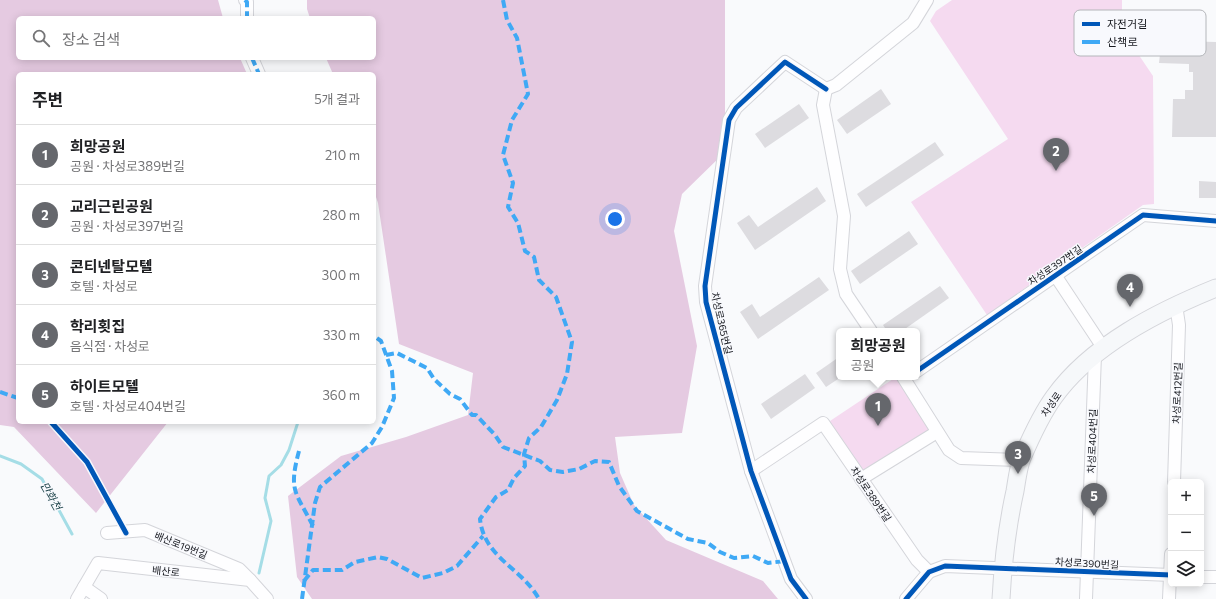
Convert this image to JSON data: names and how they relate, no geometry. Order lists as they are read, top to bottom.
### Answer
{
  "streets": {
    "main road": ["차성로"],
    "street": [
      "차성로397번길",
      "차성로365번길",
      "차성로412번길",
      "차성로404번길",
      "차성로389번길",
      "배산로19번길",
      "차성로390번길",
      "배산로"
    ]
  },
  "crossings": [
    ["차성로365번길", "차성로389번길"],
    ["차성로412번길", "차성로"],
    ["차성로", "차성로404번길"],
    ["차성로", "차성로390번길"],
    ["차성로404번길", "차성로390번길"],
    ["배산로19번길", "배산로"]
  ],
  "water": ["만화천"],
  "legend": ["자전거길", "산책로"],
  "page": {
    "search": "장소 검색",
    "heading": ["주변", "5개 결과"],
    "list": [
      {
        "mark": "1",
        "name": "희망공원",
        "note": "공원 · 차성로389번길",
        "value": "210 m"
      },
      {
        "mark": "2",
        "name": "교리근린공원",
        "note": "공원 · 차성로397번길",
        "value": "280 m"
      },
      {
        "mark": "3",
        "name": "콘티넨탈모텔",
        "note": "호텔 · 차성로",
        "value": "300 m"
      },
      {
        "mark": "4",
        "name": "학리횟집",
        "note": "음식점 · 차성로",
        "value": "330 m"
      },
      {
        "mark": "5",
        "name": "하이트모텔",
        "note": "호텔 · 차성로404번길",
        "value": "360 m"
      }
    ],
    "pins": [
      "2",
      "4",
      "1",
      "3",
      "5"
    ],
    "popup": ["희망공원", "공원"],
    "map_buttons": ["+", "−"]
  }
}
